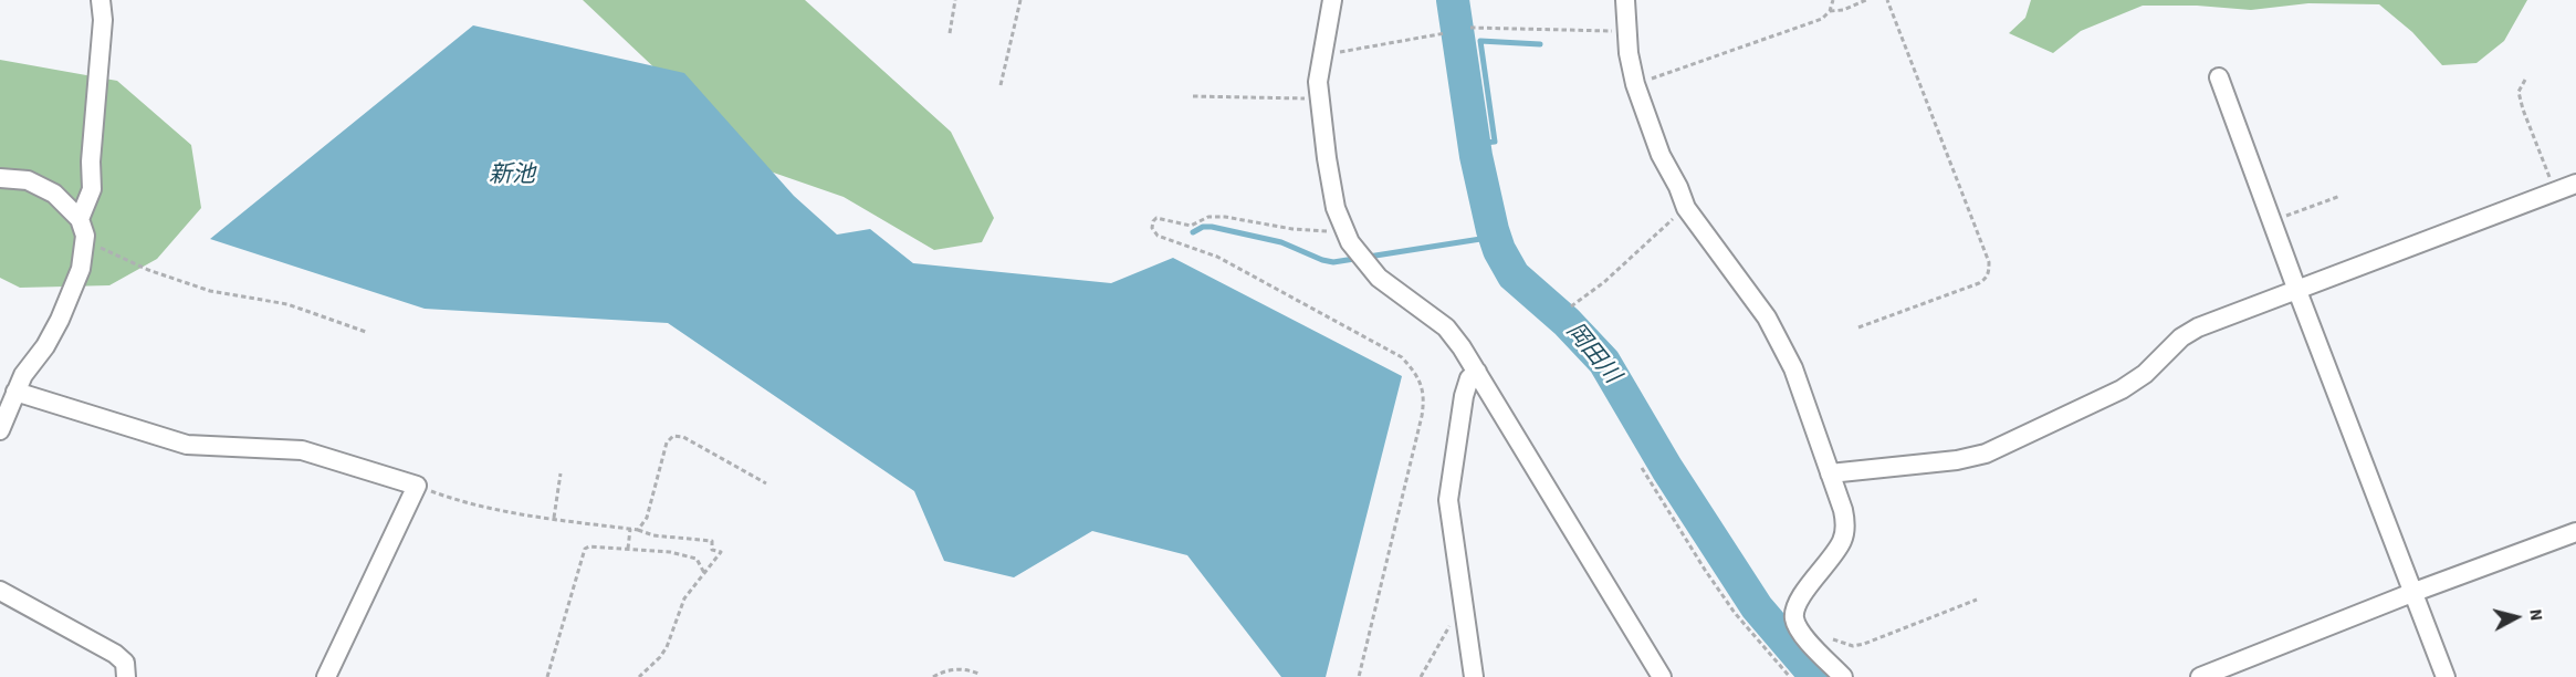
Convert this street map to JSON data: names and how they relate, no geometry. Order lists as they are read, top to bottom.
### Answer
{
  "water": ["新池", "岡田川"],
  "north": "right"
}
